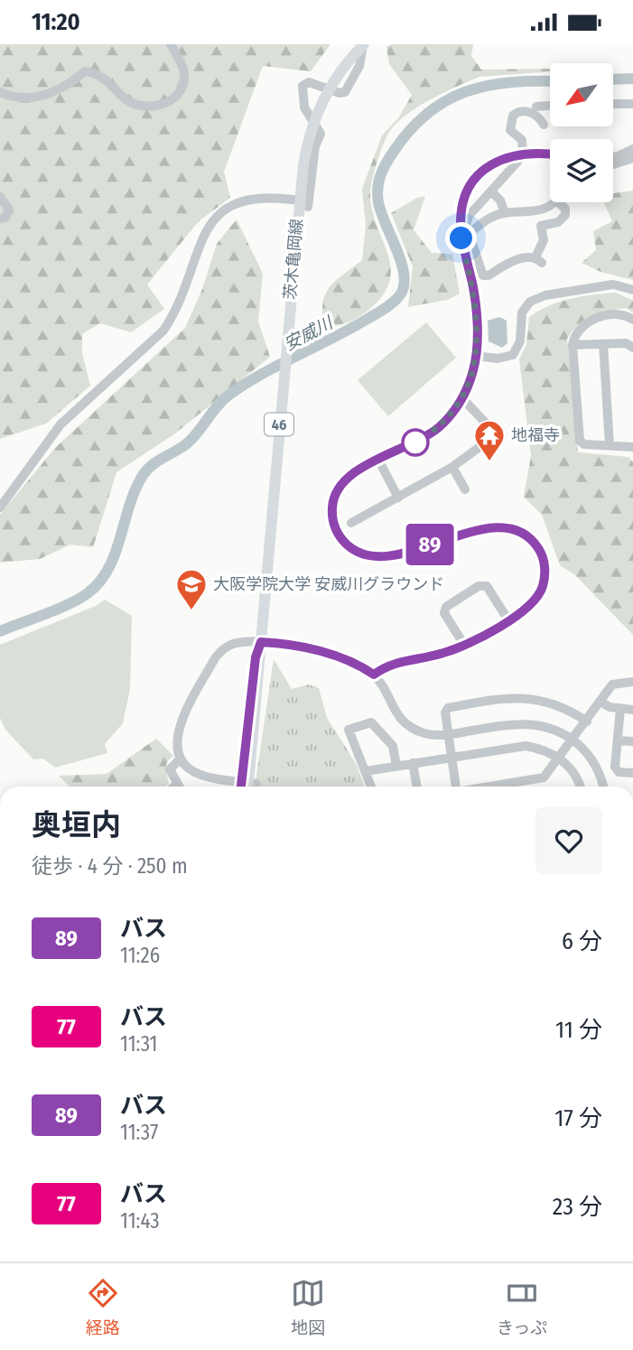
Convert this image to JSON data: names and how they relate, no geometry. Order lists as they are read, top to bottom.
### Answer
{
  "streets": {
    "main road": ["茨木亀岡線", "46"]
  },
  "water": ["安威川"],
  "places": {
    "temple": ["地福寺"],
    "school or university": ["大阪学院大学 安威川グラウンド"]
  },
  "lines": ["bus line 89"],
  "north": "bottom left",
  "page": {
    "status": "11:20",
    "on_map": "89",
    "heading": ["奥垣内", "徒歩 · 4 分 · 250 m"],
    "list": [
      {
        "mark": "89",
        "name": "バス",
        "note": "11:26",
        "value": "6 分"
      },
      {
        "mark": "77",
        "name": "バス",
        "note": "11:31",
        "value": "11 分"
      },
      {
        "mark": "89",
        "name": "バス",
        "note": "11:37",
        "value": "17 分"
      },
      {
        "mark": "77",
        "name": "バス",
        "note": "11:43",
        "value": "23 分"
      }
    ],
    "tabs": ["経路", "地図", "きっぷ"]
  }
}
